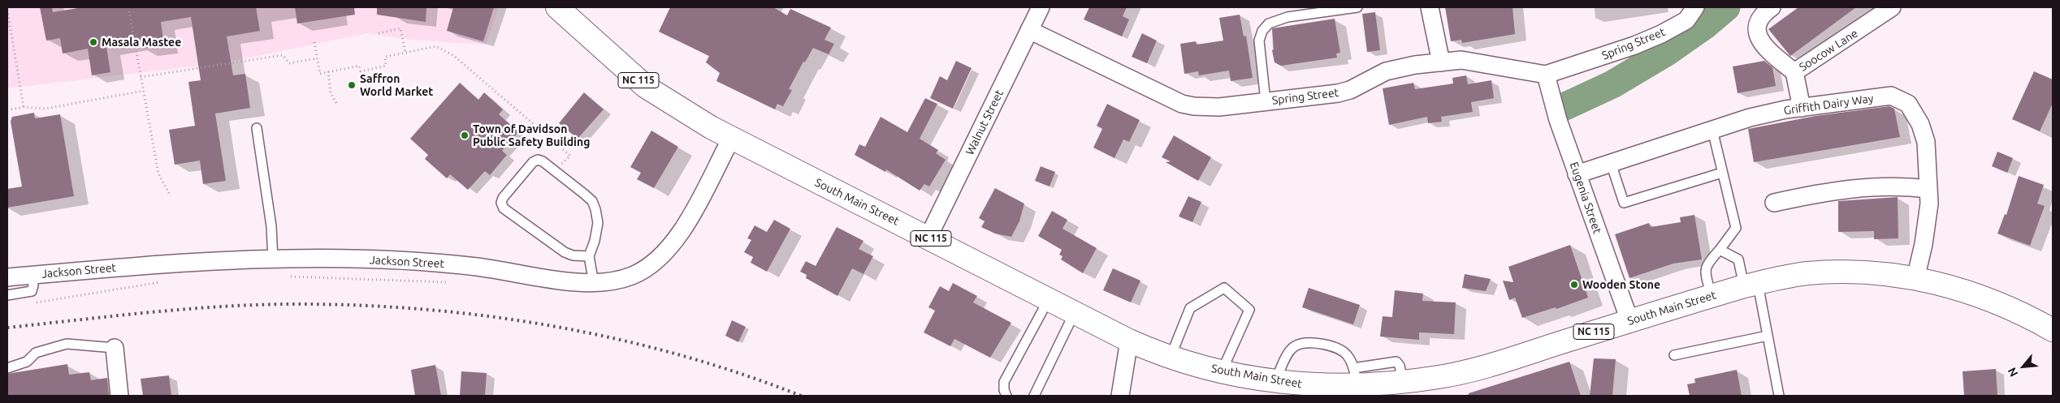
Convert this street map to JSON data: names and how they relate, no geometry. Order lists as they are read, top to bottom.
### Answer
{
  "streets": {
    "main road": ["NC 115", "South Main Street"],
    "street": [
      "Spring Street",
      "Soocow Lane",
      "Griffith Dairy Way",
      "Walnut Street",
      "Eugenia Street",
      "Jackson Street"
    ]
  },
  "crossings": [
    ["Spring Street", "Walnut Street"],
    ["Spring Street", "Eugenia Street"],
    ["Soocow Lane", "Griffith Dairy Way"],
    ["Griffith Dairy Way", "Eugenia Street"],
    ["Griffith Dairy Way", "South Main Street"],
    ["Walnut Street", "South Main Street"],
    ["Eugenia Street", "South Main Street"],
    ["South Main Street", "Jackson Street"]
  ],
  "places": [
    "Masala Mastee",
    "Saffron World Market",
    "Town of Davidson Public Safety Building",
    "Wooden Stone"
  ],
  "north": "bottom left"
}
